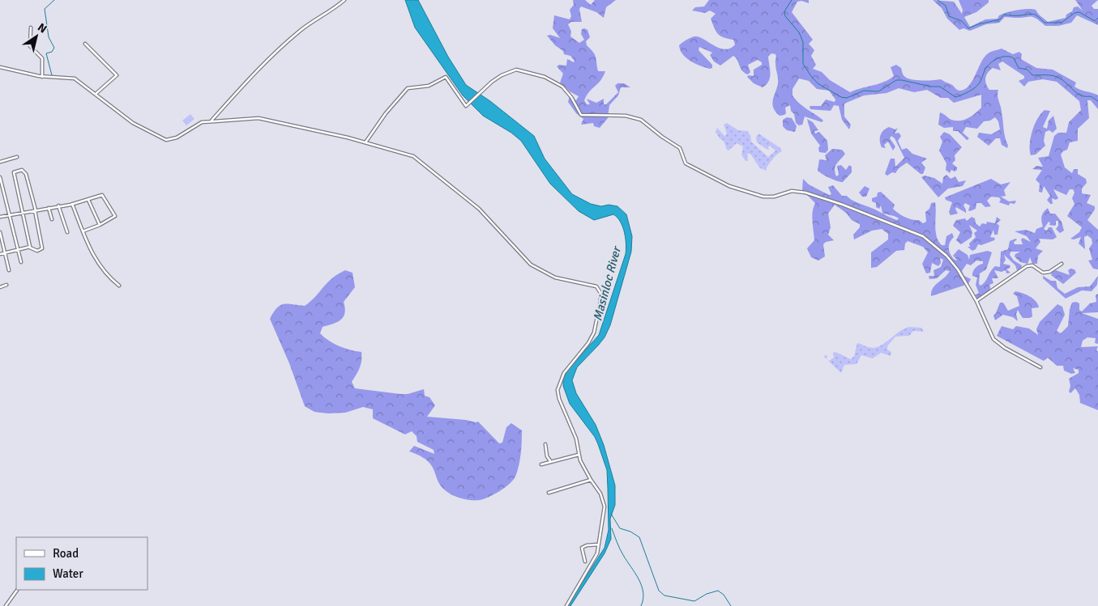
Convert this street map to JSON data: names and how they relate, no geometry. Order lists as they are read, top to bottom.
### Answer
{
  "water": ["Masinloc River"],
  "legend": ["Road", "Water"],
  "north": "top right"
}
